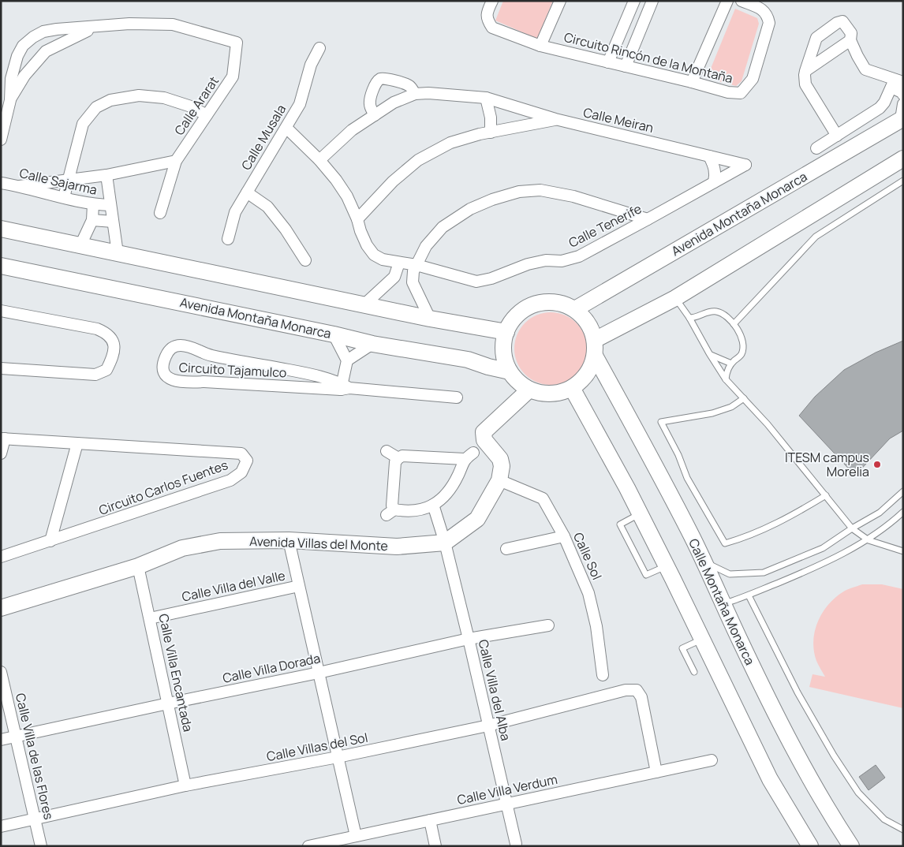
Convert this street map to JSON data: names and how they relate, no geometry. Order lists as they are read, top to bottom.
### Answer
{
  "streets": {
    "main road": ["Avenida Montaña Monarca", "Avenida Villas del Monte", "Calle Montaña Monarca"],
    "street": [
      "Circuito Rincón de la Montaña",
      "Calle Ararat",
      "Calle Meiran",
      "Calle Musala",
      "Calle Sajarma",
      "Calle Tenerife",
      "Circuito Tajamulco",
      "Circuito Carlos Fuentes",
      "Calle Sol",
      "Calle Villa del Valle",
      "Calle Villa Dorada",
      "Calle Villa Encantada",
      "Calle Villa del Alba",
      "Calle Villas del Sol",
      "Calle Villa de las Flores",
      "Calle Villa Verdum"
    ]
  },
  "crossings": [
    ["Calle Meiran", "Calle Tenerife"],
    ["Calle Musala", "Calle Tenerife"],
    ["Avenida Montaña Monarca", "Calle Montaña Monarca"],
    ["Avenida Villas del Monte", "Calle Villa Encantada"],
    ["Avenida Villas del Monte", "Calle Villa del Alba"],
    ["Calle Villa del Valle", "Calle Villa Encantada"],
    ["Calle Villa Dorada", "Calle Villa Encantada"],
    ["Calle Villa Dorada", "Calle Villa del Alba"],
    ["Calle Villa Dorada", "Calle Villa de las Flores"],
    ["Calle Villa Encantada", "Calle Villas del Sol"],
    ["Calle Villa del Alba", "Calle Villas del Sol"],
    ["Calle Villa del Alba", "Calle Villa Verdum"],
    ["Calle Villas del Sol", "Calle Villa de las Flores"],
    ["Calle Villas del Sol", "Calle Villa Verdum"]
  ],
  "places": ["ITESM campus Morelia"]
}
